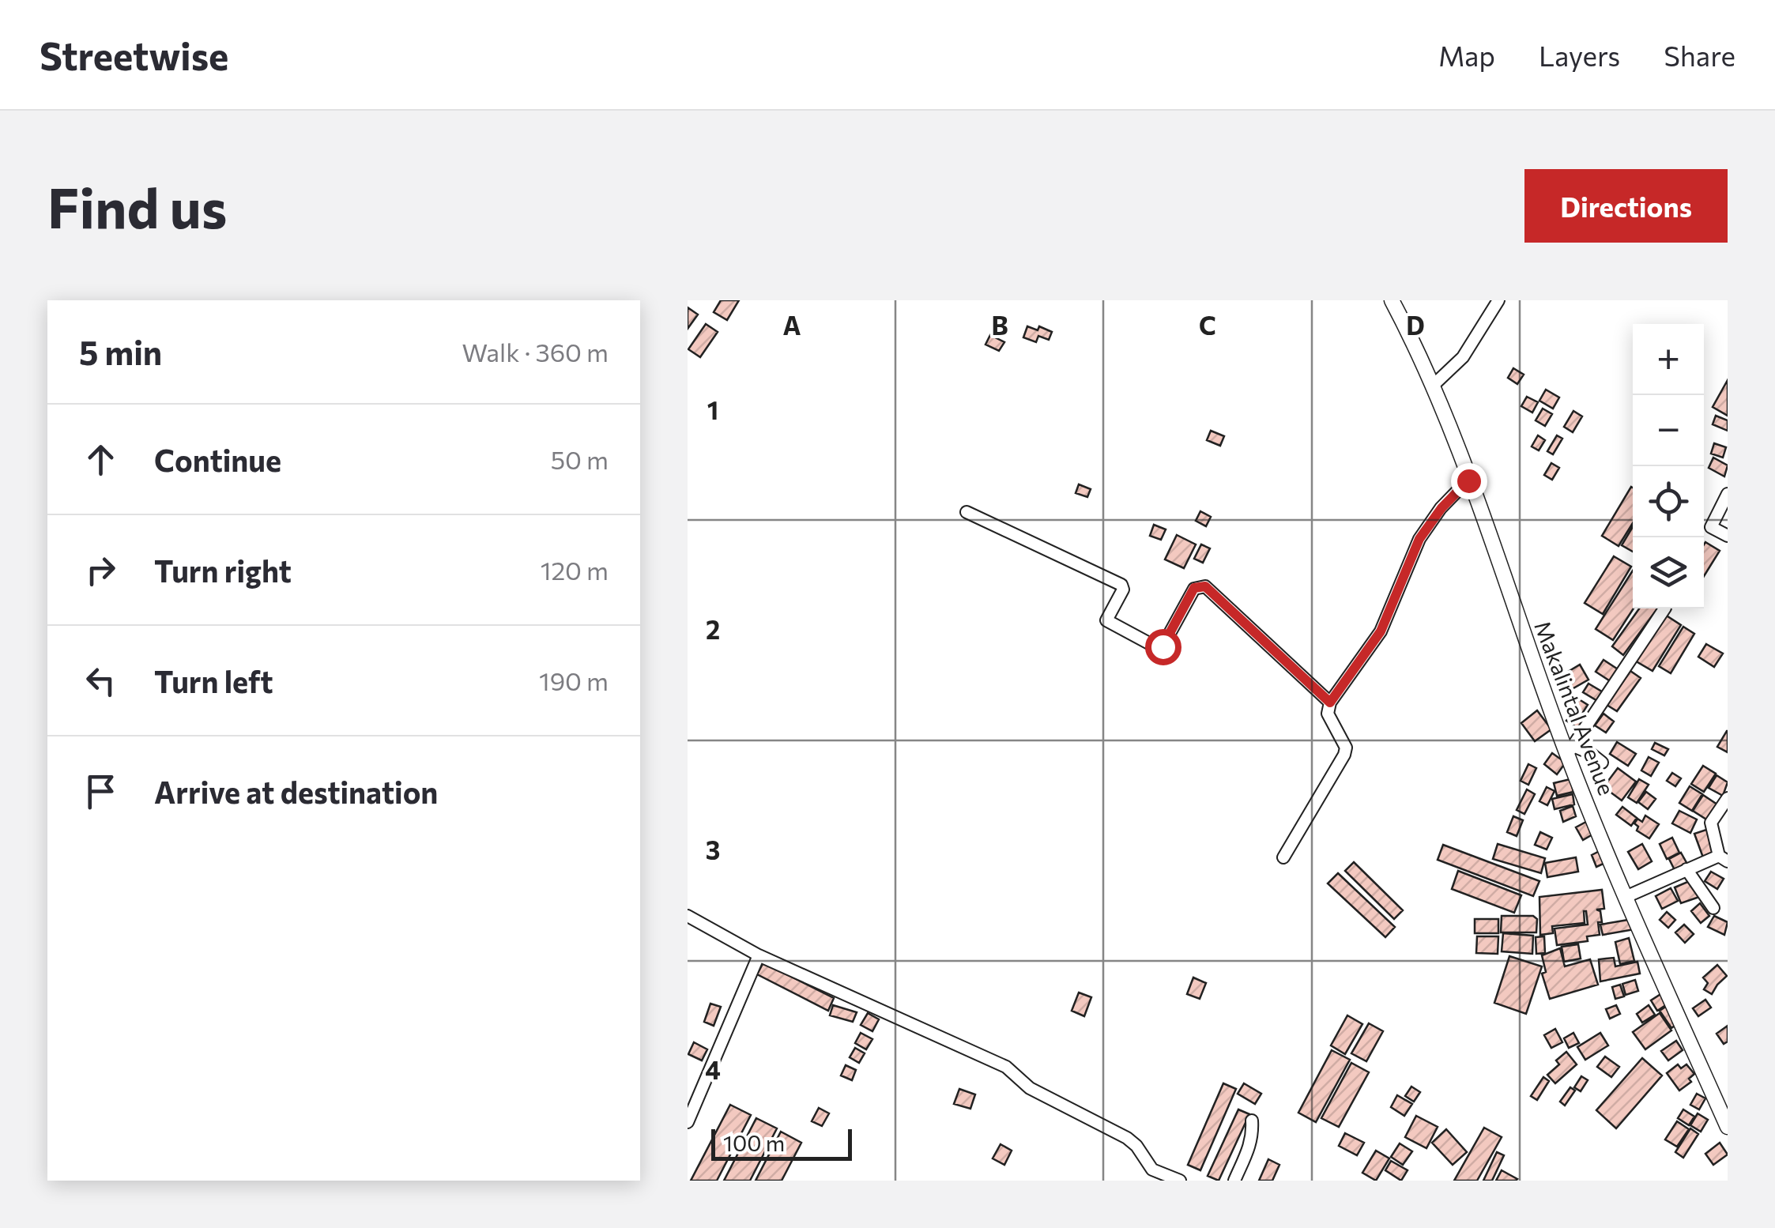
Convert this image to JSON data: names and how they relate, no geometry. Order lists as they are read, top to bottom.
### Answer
{
  "streets": {
    "main road": ["Makalintal Avenue"]
  },
  "scale_bar": "100 m",
  "page": {
    "header": "Streetwise",
    "nav": ["Map", "Layers", "Share"],
    "buttons": "Directions",
    "title": "Find us",
    "heading": ["5 min", "Walk · 360 m"],
    "map_buttons": ["+", "−"],
    "list": [
      ["Continue", "50 m"],
      ["Turn right", "120 m"],
      ["Turn left", "190 m"],
      "Arrive at destination"
    ],
    "scale": "100 m"
  },
  "grid": {
    "columns": [
      "A",
      "B",
      "C",
      "D"
    ],
    "rows": [
      "1",
      "2",
      "3",
      "4"
    ]
  }
}
